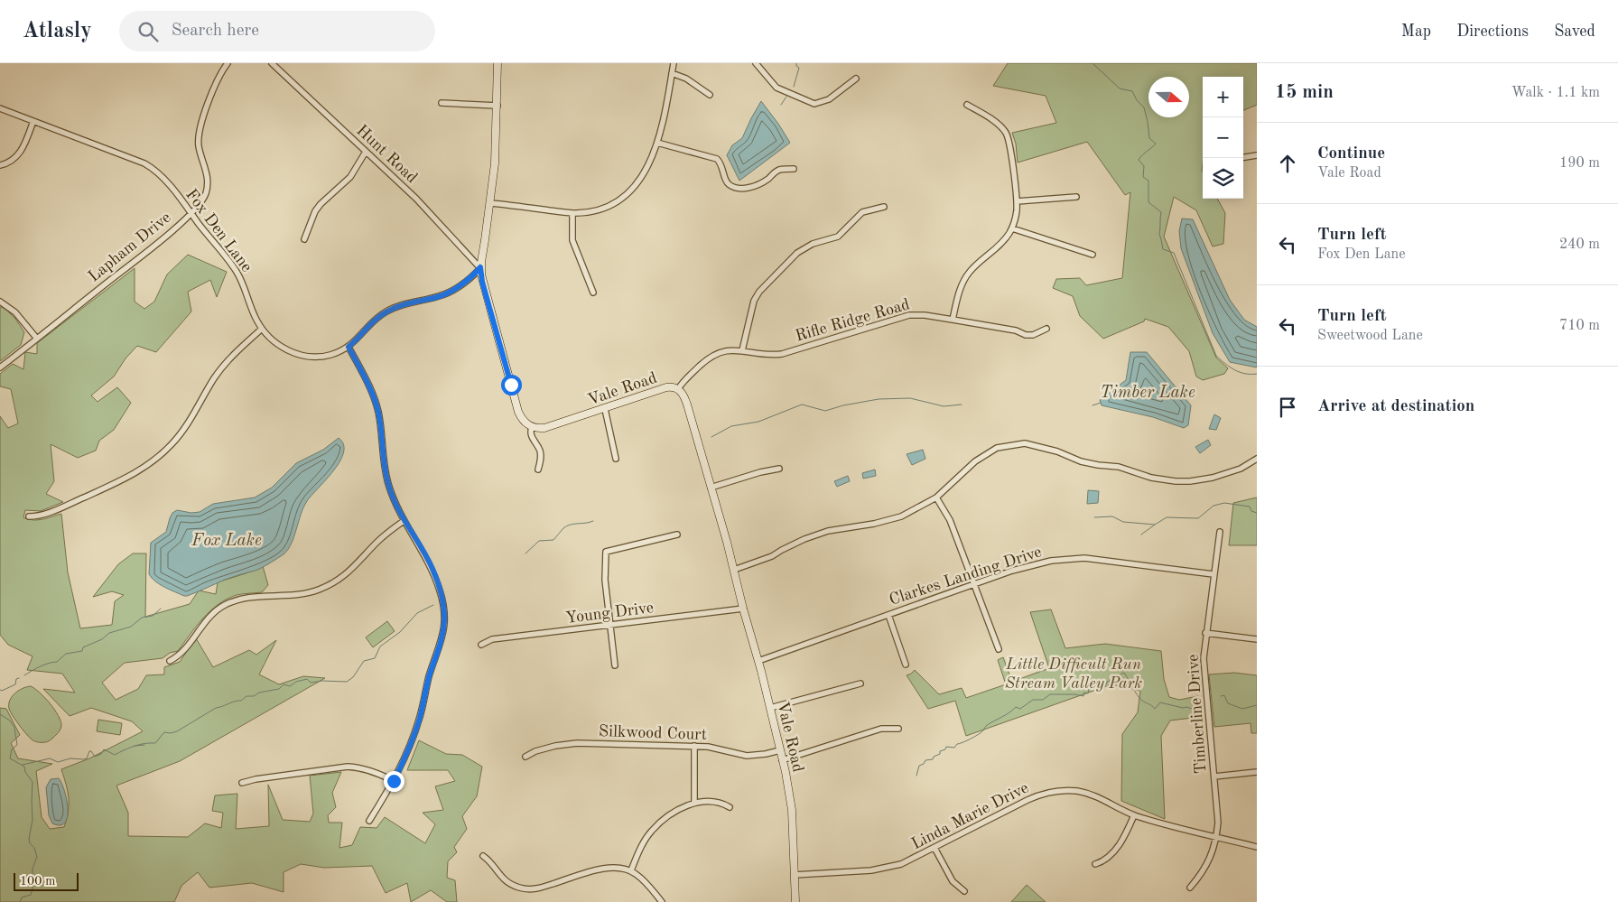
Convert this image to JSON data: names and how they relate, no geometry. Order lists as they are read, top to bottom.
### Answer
{
  "streets": {
    "main road": ["Vale Road"],
    "street": [
      "Hunt Road",
      "Fox Den Lane",
      "Lapham Drive",
      "Rifle Ridge Road",
      "Clarkes Landing Drive",
      "Young Drive",
      "Timberline Drive",
      "Silkwood Court",
      "Linda Marie Drive"
    ]
  },
  "crossings": [
    ["Hunt Road", "Fox Den Lane"],
    ["Fox Den Lane", "Lapham Drive"],
    ["Rifle Ridge Road", "Vale Road"],
    ["Vale Road", "Clarkes Landing Drive"],
    ["Vale Road", "Young Drive"],
    ["Vale Road", "Silkwood Court"],
    ["Vale Road", "Linda Marie Drive"],
    ["Clarkes Landing Drive", "Timberline Drive"],
    ["Timberline Drive", "Linda Marie Drive"]
  ],
  "water": ["Timber Lake", "Fox Lake"],
  "parks": ["Little Difficult Run Stream Valley Park"],
  "scale_bar": "100 m",
  "north": "right",
  "page": {
    "header": "Atlasly",
    "search": "Search here",
    "nav": ["Map", "Directions", "Saved"],
    "heading": ["15 min", "Walk · 1.1 km"],
    "map_buttons": ["+", "−"],
    "list": [
      ["Continue", "Vale Road", "190 m"],
      ["Turn left", "Fox Den Lane", "240 m"],
      ["Turn left", "Sweetwood Lane", "710 m"],
      "Arrive at destination"
    ],
    "scale": "100 m"
  }
}
